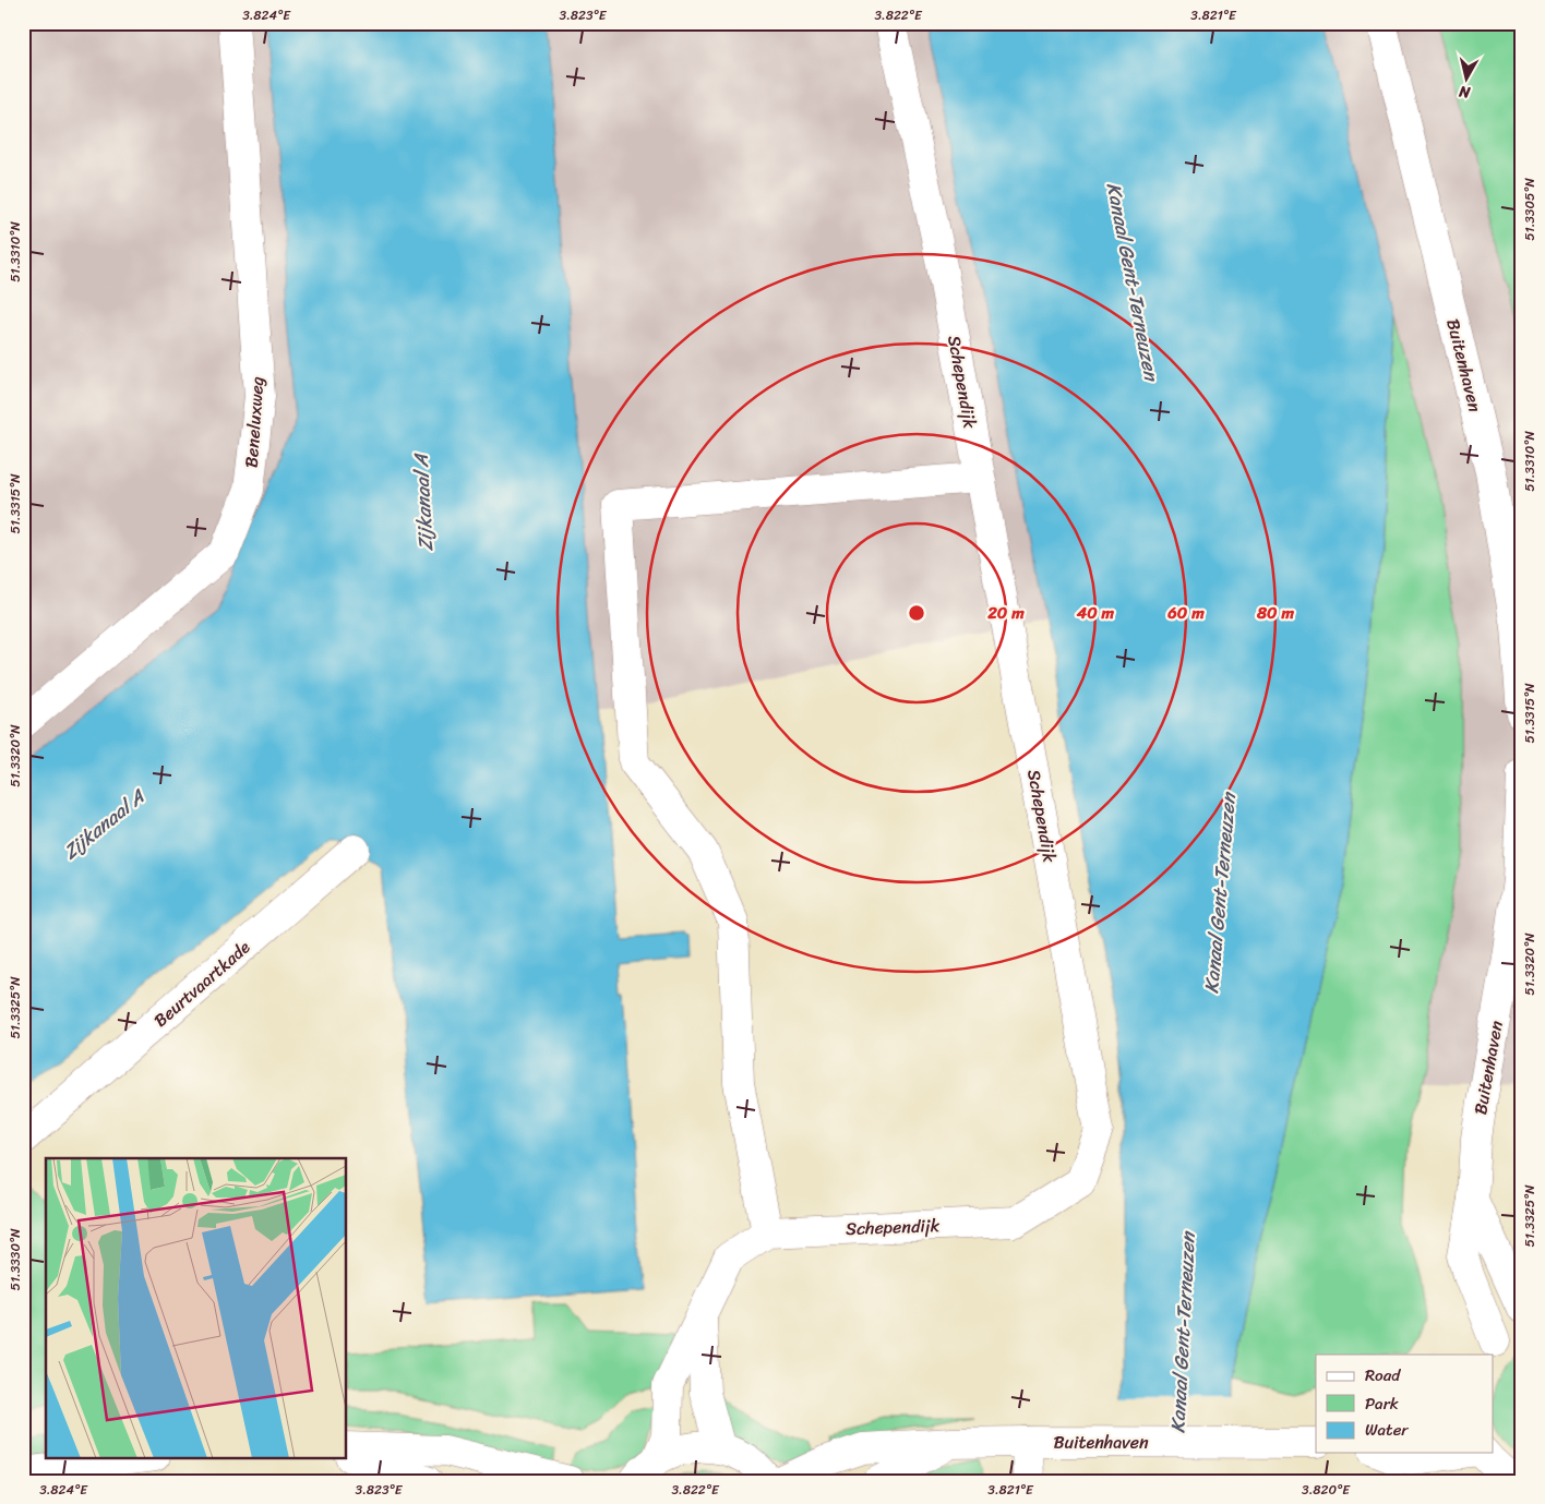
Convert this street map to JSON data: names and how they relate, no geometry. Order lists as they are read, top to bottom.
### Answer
{
  "streets": {
    "street": [
      "Buitenhaven",
      "Schependijk",
      "Beneluxweg",
      "Beurtvaartkade"
    ]
  },
  "water": ["Kanaal Gent-Terneuzen", "Zijkanaal A"],
  "legend": ["Road", "Park", "Water"],
  "north": "bottom",
  "coordinates": [
    "3.824°E",
    "3.823°E",
    "3.822°E",
    "3.821°E",
    "51.3305°N",
    "51.3310°N",
    "51.3315°N",
    "51.3320°N",
    "51.3325°N",
    "51.3330°N",
    "3.820°E"
  ],
  "rings": [
    "20 m",
    "40 m",
    "60 m",
    "80 m"
  ]
}
